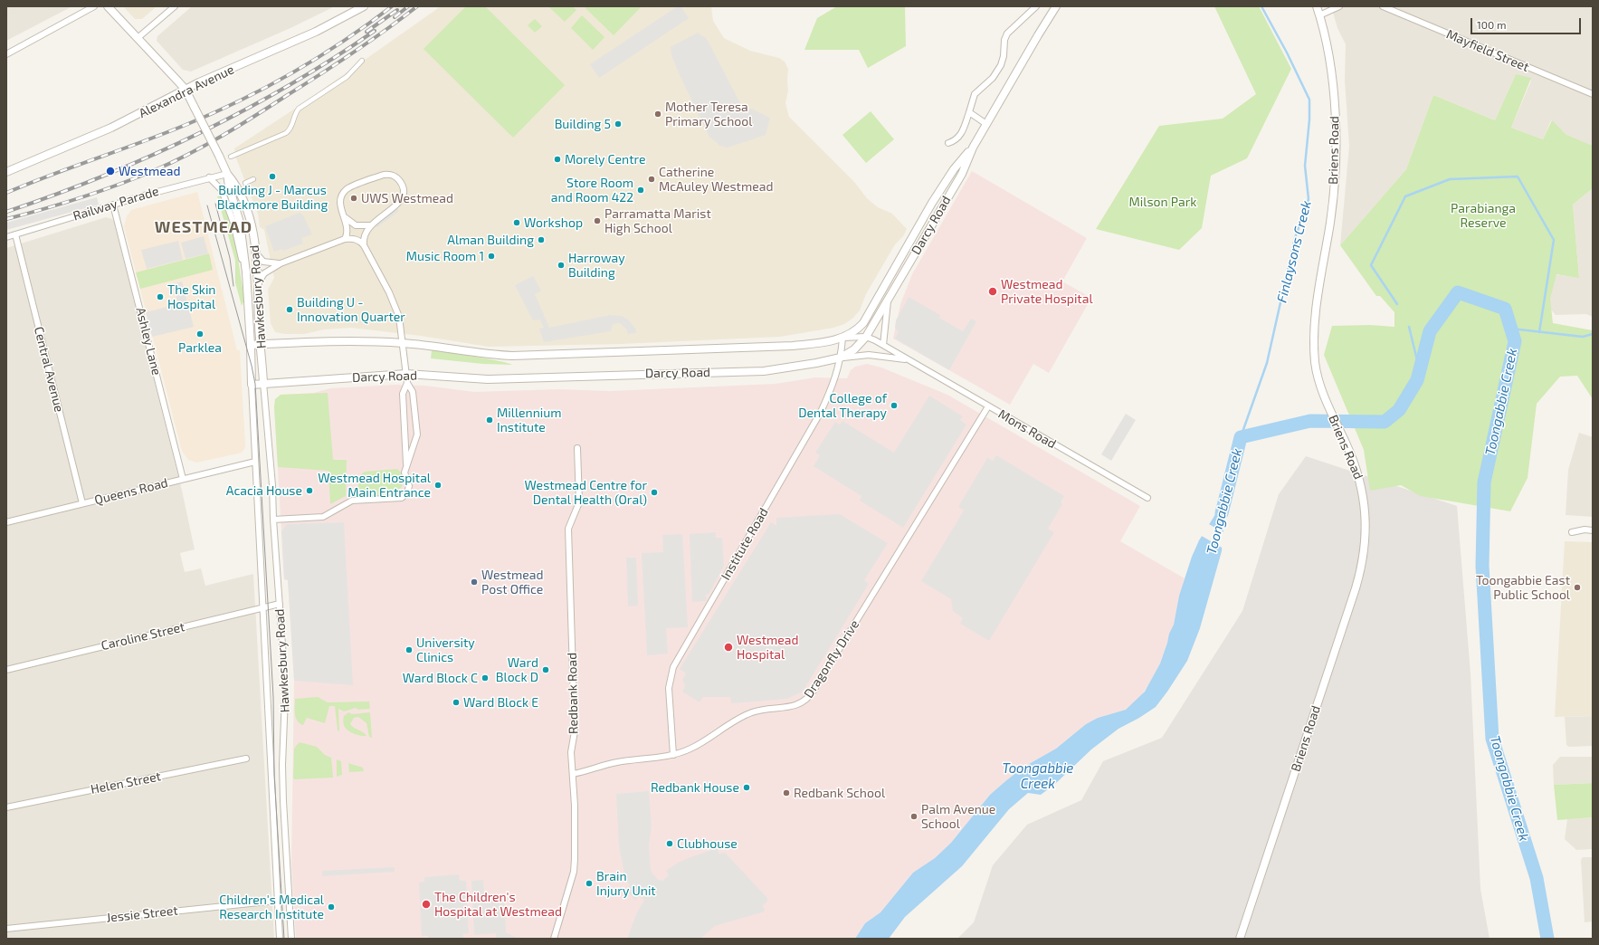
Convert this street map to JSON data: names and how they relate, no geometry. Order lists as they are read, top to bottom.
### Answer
{
  "streets": {
    "street": [
      "Mayfield Street",
      "Alexandra Avenue",
      "Briens Road",
      "Railway Parade",
      "Darcy Road",
      "Hawkesbury Road",
      "Ashley Lane",
      "Central Avenue",
      "Mons Road",
      "Queens Road",
      "Institute Road",
      "Caroline Street",
      "Dragonfly Drive",
      "Redbank Road",
      "Helen Street",
      "Jessie Street"
    ]
  },
  "crossings": [
    ["Alexandra Avenue", "Hawkesbury Road"],
    ["Railway Parade", "Hawkesbury Road"],
    ["Railway Parade", "Ashley Lane"],
    ["Railway Parade", "Central Avenue"],
    ["Darcy Road", "Hawkesbury Road"],
    ["Darcy Road", "Mons Road"],
    ["Darcy Road", "Institute Road"],
    ["Hawkesbury Road", "Queens Road"],
    ["Hawkesbury Road", "Caroline Street"],
    ["Hawkesbury Road", "Jessie Street"],
    ["Ashley Lane", "Queens Road"],
    ["Central Avenue", "Queens Road"],
    ["Mons Road", "Institute Road"],
    ["Mons Road", "Dragonfly Drive"],
    ["Institute Road", "Dragonfly Drive"],
    ["Dragonfly Drive", "Redbank Road"]
  ],
  "districts": ["WESTMEAD"],
  "water": ["Finlaysons Creek", "Toongabbie Creek"],
  "parks": ["Milson Park", "Parabianga Reserve"],
  "places": [
    "Mother Teresa Primary School",
    "Building 5",
    "Morely Centre",
    "Westmead",
    "Building J - Marcus Blackmore Building",
    "Catherine McAuley Westmead",
    "Store Room and Room 422",
    "UWS Westmead",
    "Parramatta Marist High School",
    "Workshop",
    "Alman Building",
    "Music Room 1",
    "Harroway Building",
    "Westmead Private Hospital",
    "The Skin Hospital",
    "Building U - Innovation Quarter",
    "Parklea",
    "College of Dental Therapy",
    "Millennium Institute",
    "Westmead Hospital Main Entrance",
    "Acacia House",
    "Westmead Centre for Dental Health (Oral)",
    "Westmead Post Office",
    "Toongabbie East Public School",
    "Westmead Hospital",
    "University Clinics",
    "Ward Block D",
    "Ward Block C",
    "Ward Block E",
    "Redbank House",
    "Redbank School",
    "Palm Avenue School",
    "Clubhouse",
    "Brain Injury Unit",
    "The Children's Hospital at Westmead",
    "Children's Medical Research Institute"
  ],
  "scale_bar": "100 m"
}
